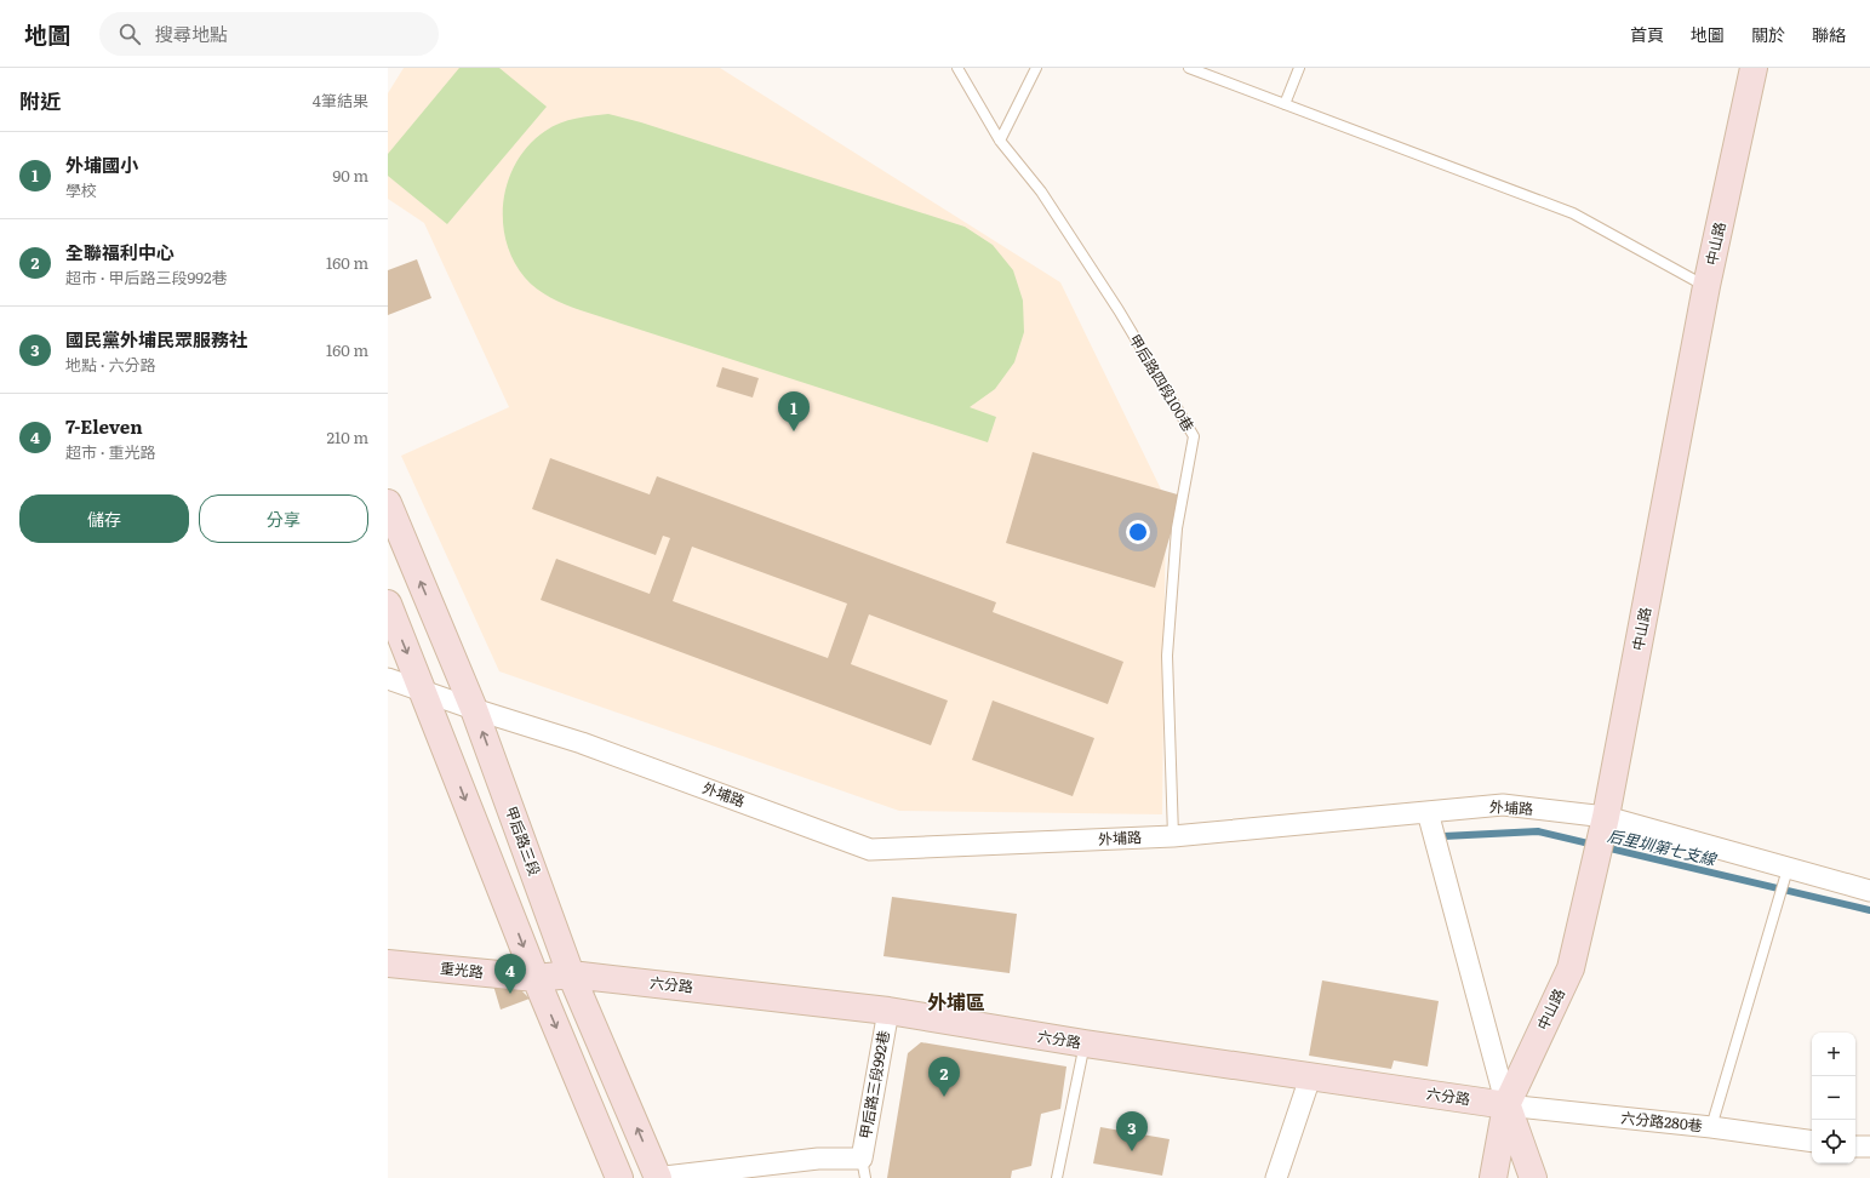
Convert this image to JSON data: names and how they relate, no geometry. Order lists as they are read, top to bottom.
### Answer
{
  "streets": {
    "street": [
      "中山路",
      "外埔路",
      "甲后路三段",
      "重光路",
      "六分路",
      "甲后路三段992巷",
      "六分路280巷"
    ],
    "lane": ["甲后路四段100巷"]
  },
  "crossings": [
    ["中山路", "外埔路"],
    ["中山路", "六分路"],
    ["中山路", "六分路280巷"],
    ["甲后路四段100巷", "外埔路"],
    ["外埔路", "甲后路三段"],
    ["甲后路三段", "六分路"],
    ["甲后路三段", "甲后路三段992巷"],
    ["重光路", "六分路"],
    ["六分路", "甲后路三段992巷"],
    ["六分路", "六分路280巷"]
  ],
  "districts": ["外埔區"],
  "water": ["后里圳第七支線"],
  "page": {
    "header": "地圖",
    "search": "搜尋地點",
    "nav": [
      "首頁",
      "地圖",
      "關於",
      "聯絡"
    ],
    "heading": ["附近", "4筆結果"],
    "list": [
      {
        "mark": "1",
        "name": "外埔國小",
        "note": "學校",
        "value": "90 m"
      },
      {
        "mark": "2",
        "name": "全聯福利中心",
        "note": "超市 · 甲后路三段992巷",
        "value": "160 m"
      },
      {
        "mark": "3",
        "name": "國民黨外埔民眾服務社",
        "note": "地點 · 六分路",
        "value": "160 m"
      },
      {
        "mark": "4",
        "name": "7-Eleven",
        "note": "超市 · 重光路",
        "value": "210 m"
      }
    ],
    "pins": [
      "1",
      "4",
      "2",
      "3"
    ],
    "buttons": ["儲存", "分享"],
    "map_buttons": ["+", "−"]
  }
}
